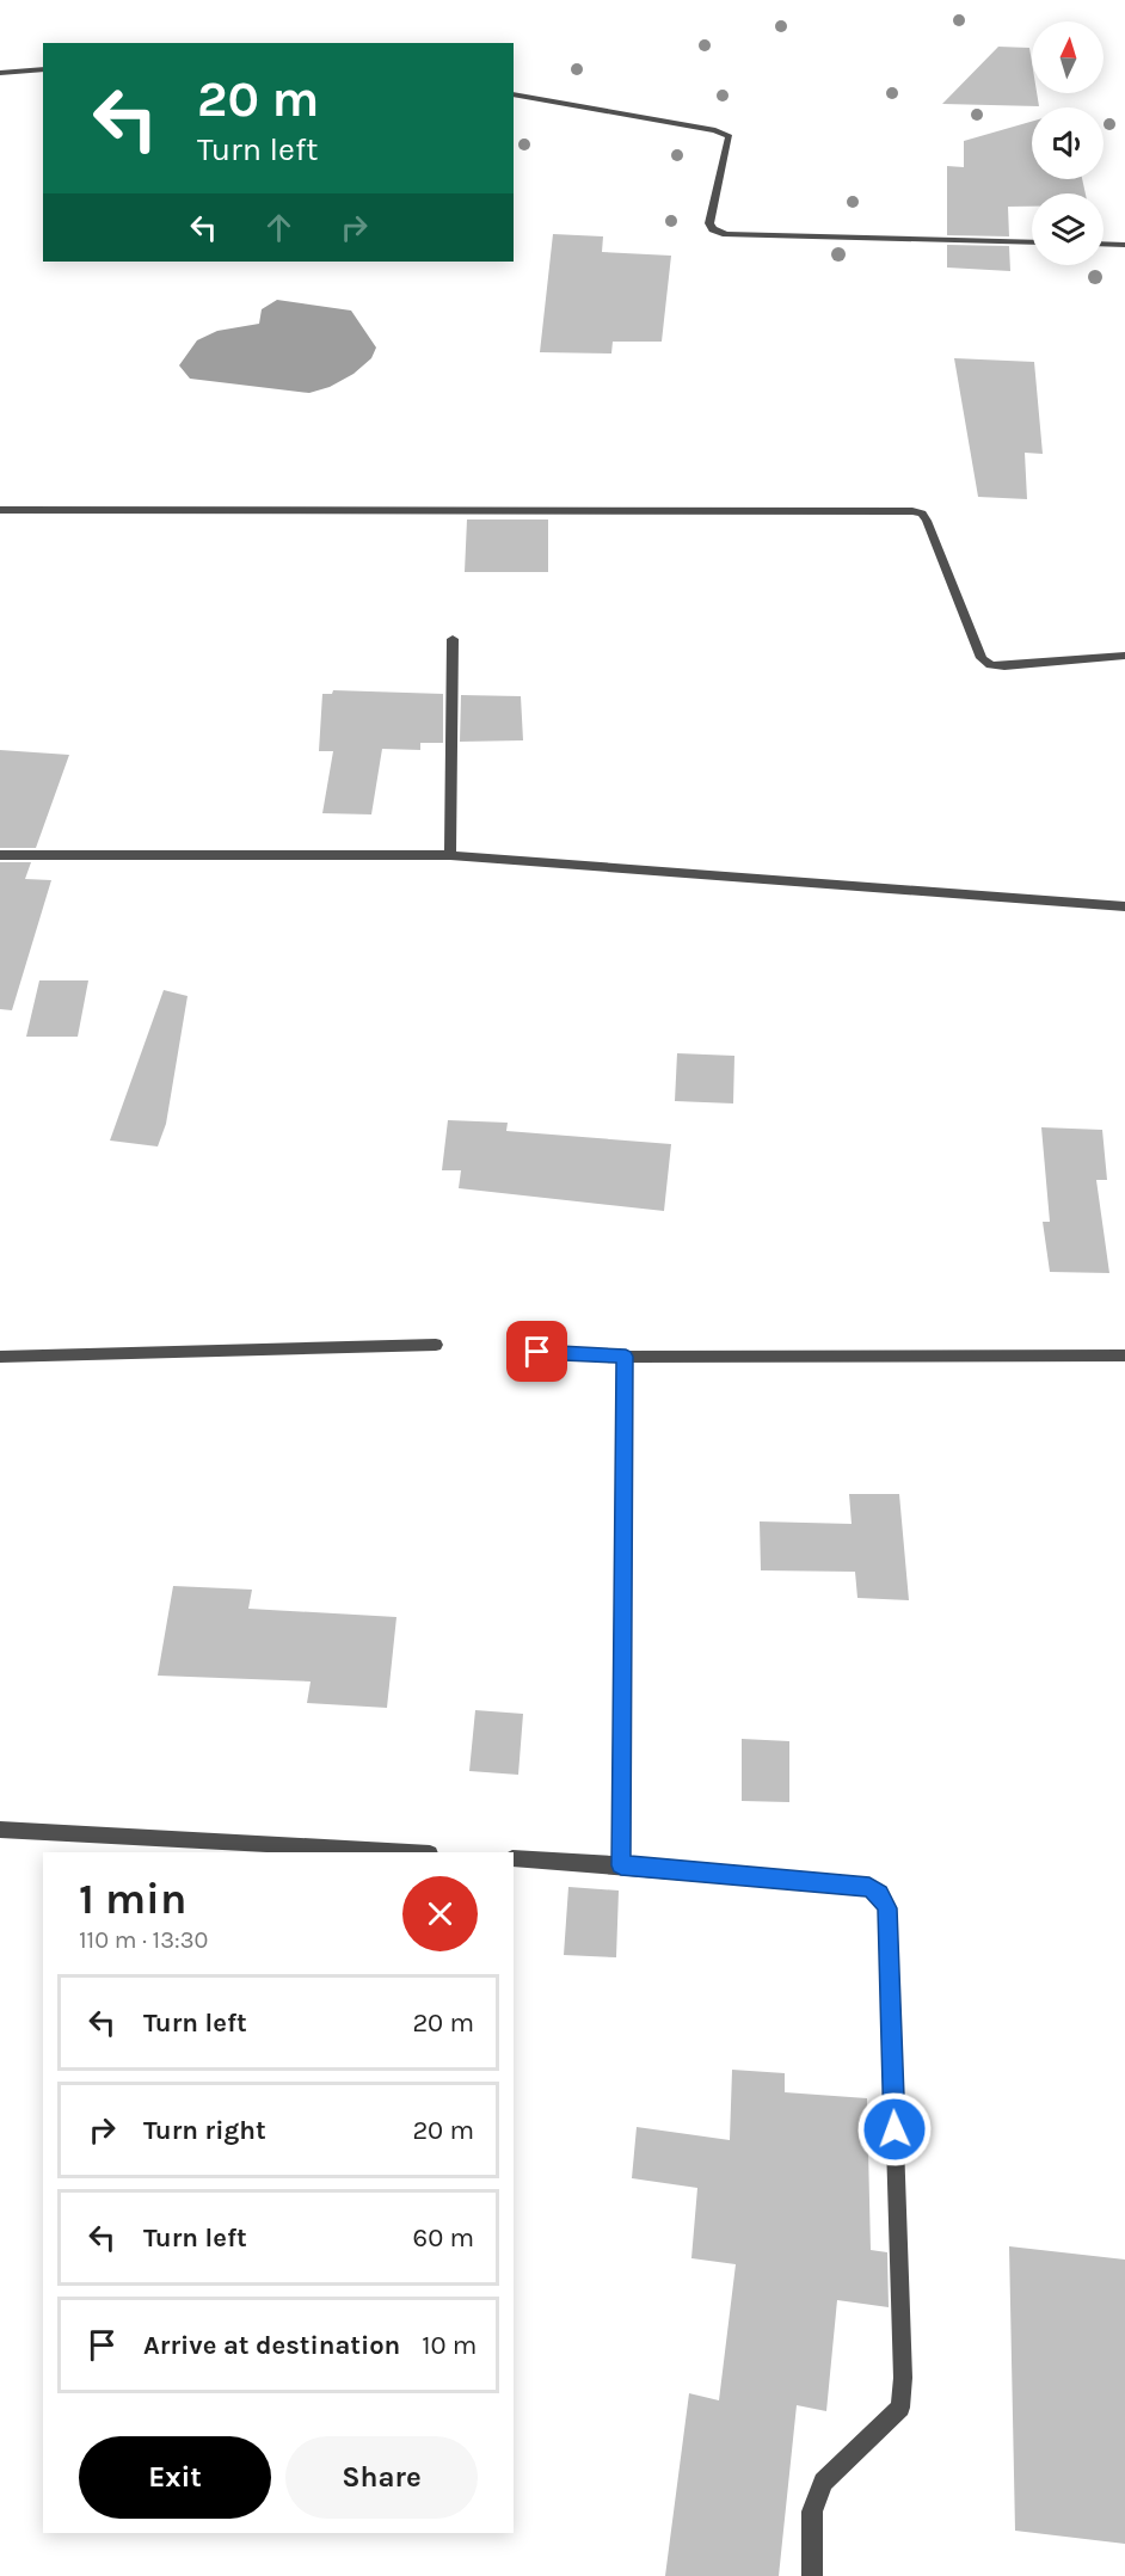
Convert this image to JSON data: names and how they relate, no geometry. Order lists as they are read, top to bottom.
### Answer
{
  "north": "top",
  "page": {
    "turn": ["20 m", "Turn left"],
    "heading": ["1 min", "110 m · 13:30"],
    "list": [
      {
        "name": "Turn left",
        "value": "20 m"
      },
      {
        "name": "Turn right",
        "value": "20 m"
      },
      {
        "name": "Turn left",
        "value": "60 m"
      },
      {
        "name": "Arrive at destination",
        "value": "10 m"
      }
    ],
    "buttons": ["Exit", "Share"]
  }
}
